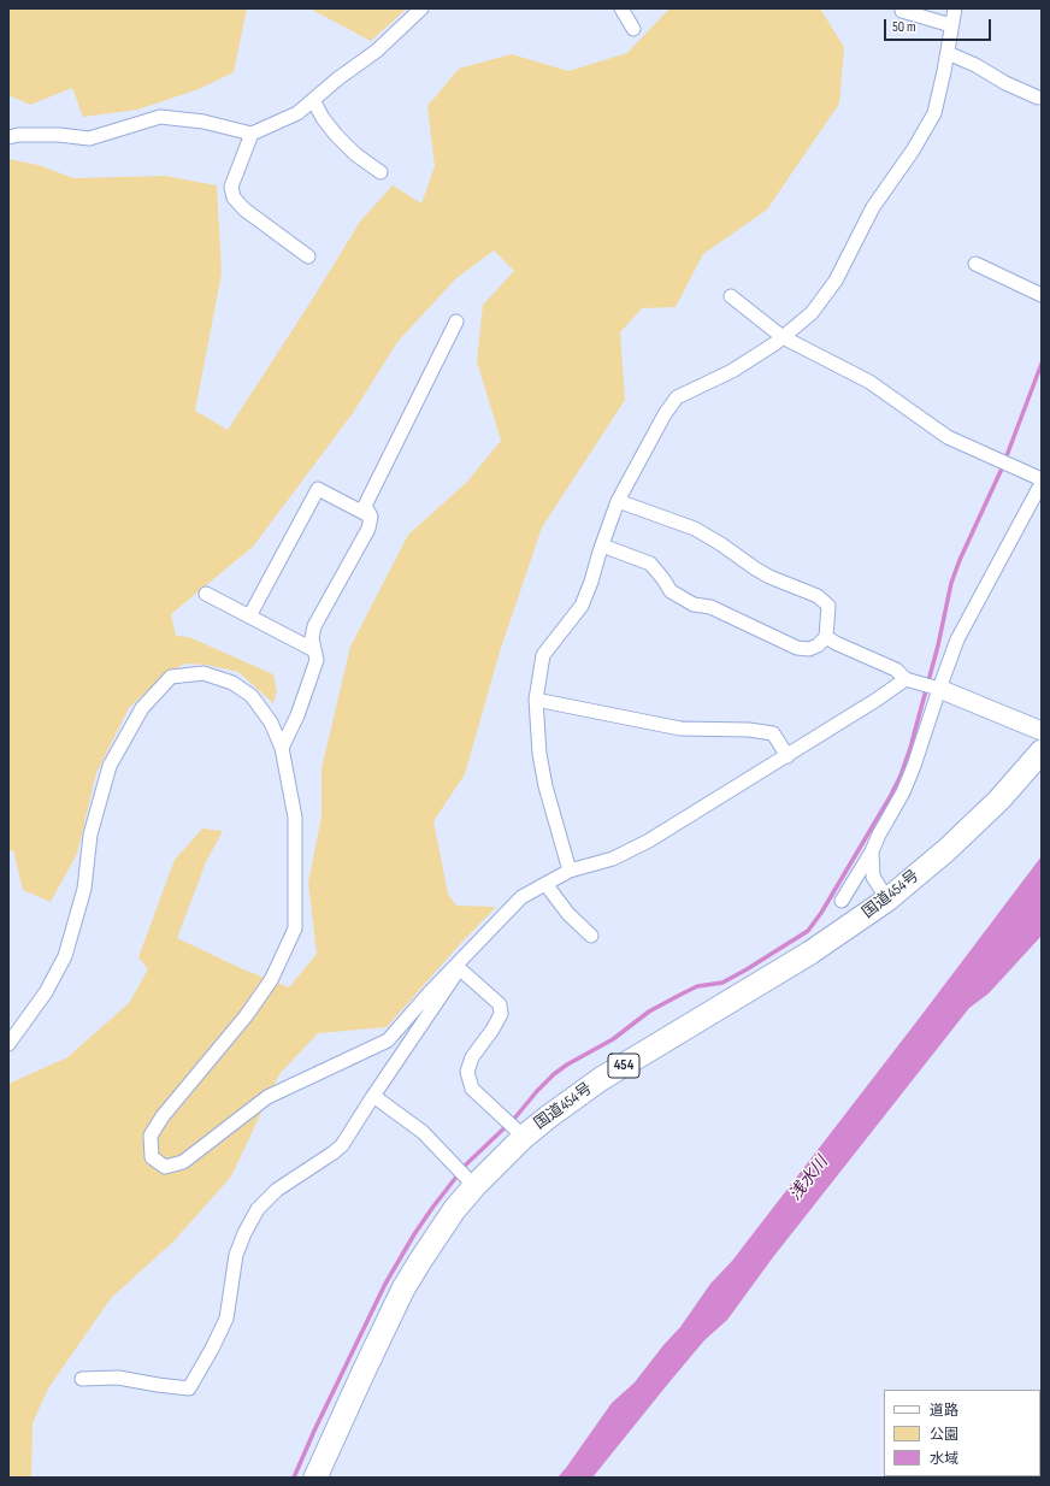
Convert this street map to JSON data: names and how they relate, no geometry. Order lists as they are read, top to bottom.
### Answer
{
  "streets": {
    "highway": ["国道454号", "454"]
  },
  "water": ["浅水川"],
  "legend": ["道路", "公園", "水域"],
  "scale_bar": "50 m"
}
